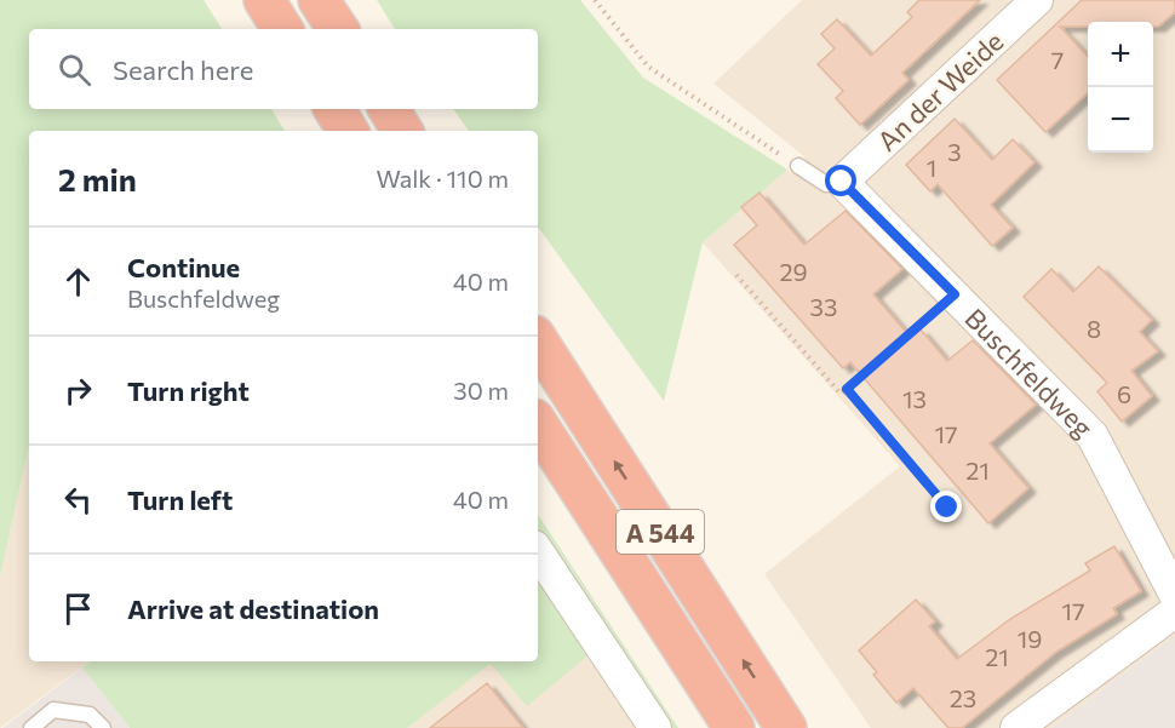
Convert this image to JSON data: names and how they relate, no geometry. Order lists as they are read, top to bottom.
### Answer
{
  "streets": {
    "highway": ["A 544"],
    "street": ["An der Weide", "Buschfeldweg"]
  },
  "crossings": [
    ["An der Weide", "Buschfeldweg"]
  ],
  "house_numbers": [
    "7",
    "3",
    "1",
    "29",
    "33",
    "8",
    "6",
    "13",
    "17",
    "21",
    "17",
    "19",
    "21",
    "23"
  ],
  "page": {
    "map_buttons": ["+", "−"],
    "search": "Search here",
    "heading": ["2 min", "Walk · 110 m"],
    "list": [
      ["Continue", "Buschfeldweg", "40 m"],
      ["Turn right", "30 m"],
      ["Turn left", "40 m"],
      "Arrive at destination"
    ]
  }
}
